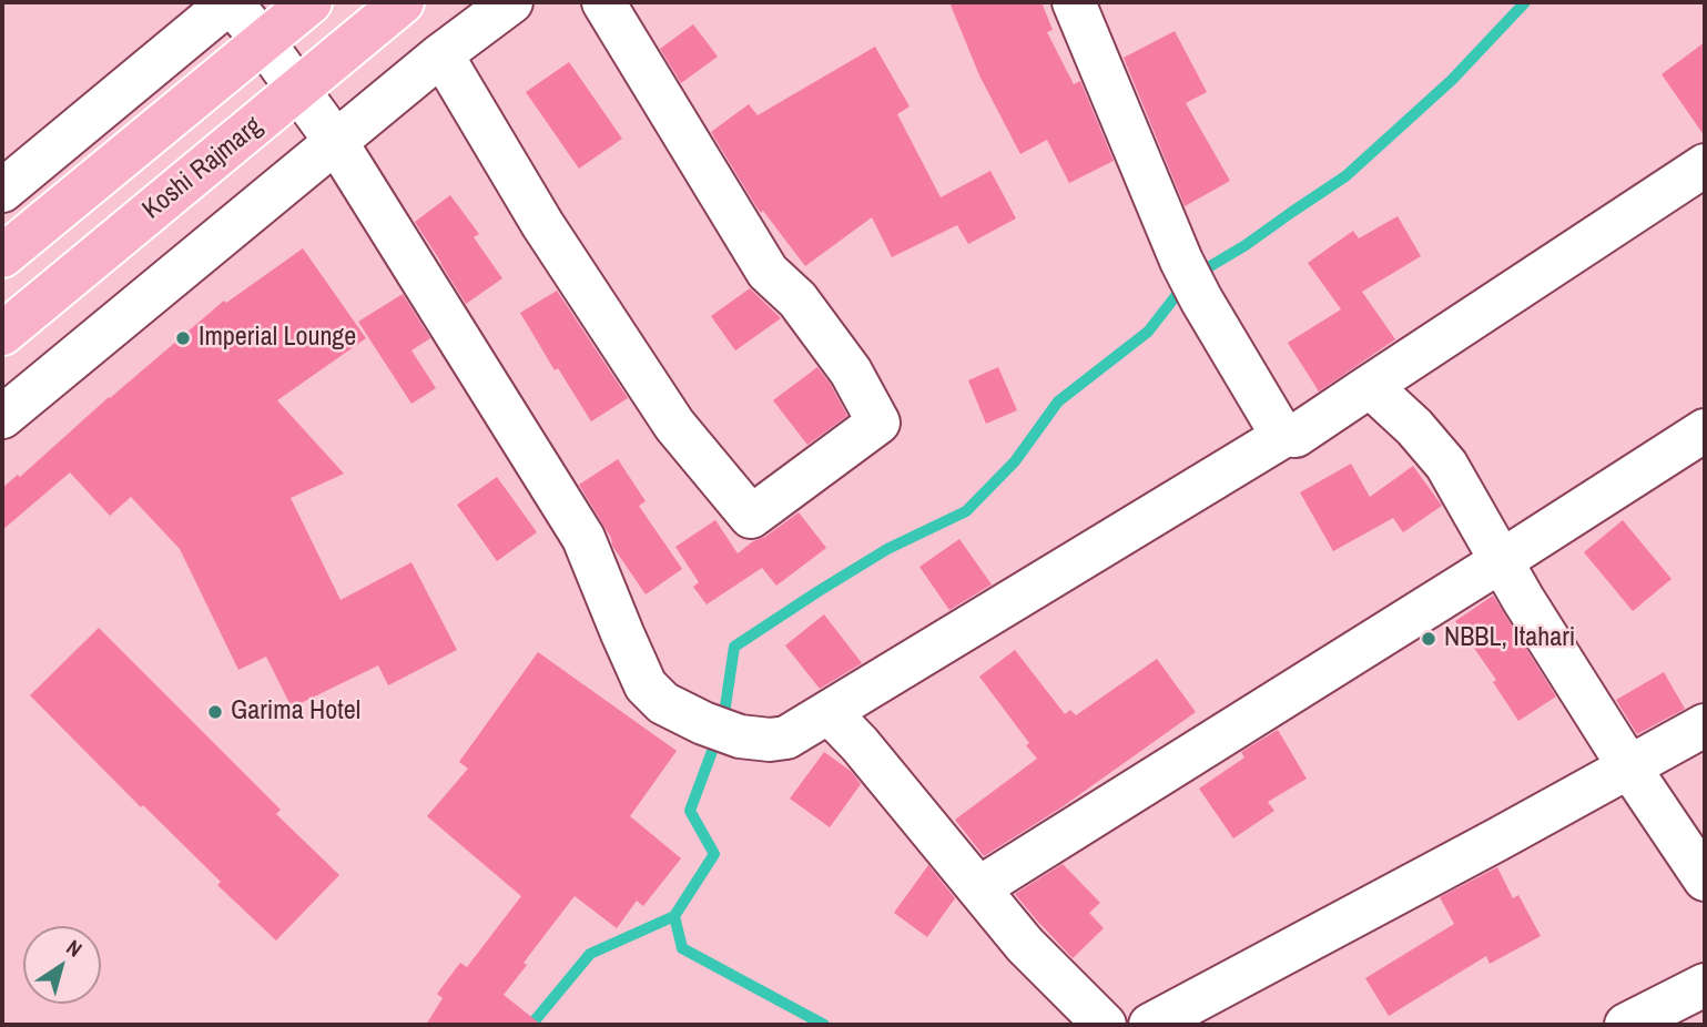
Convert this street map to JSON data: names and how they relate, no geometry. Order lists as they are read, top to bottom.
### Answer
{
  "streets": {
    "main road": ["Koshi Rajmarg"]
  },
  "places": ["Imperial Lounge", "NBBL, Itahari", "Garima Hotel"],
  "north": "top right"
}
